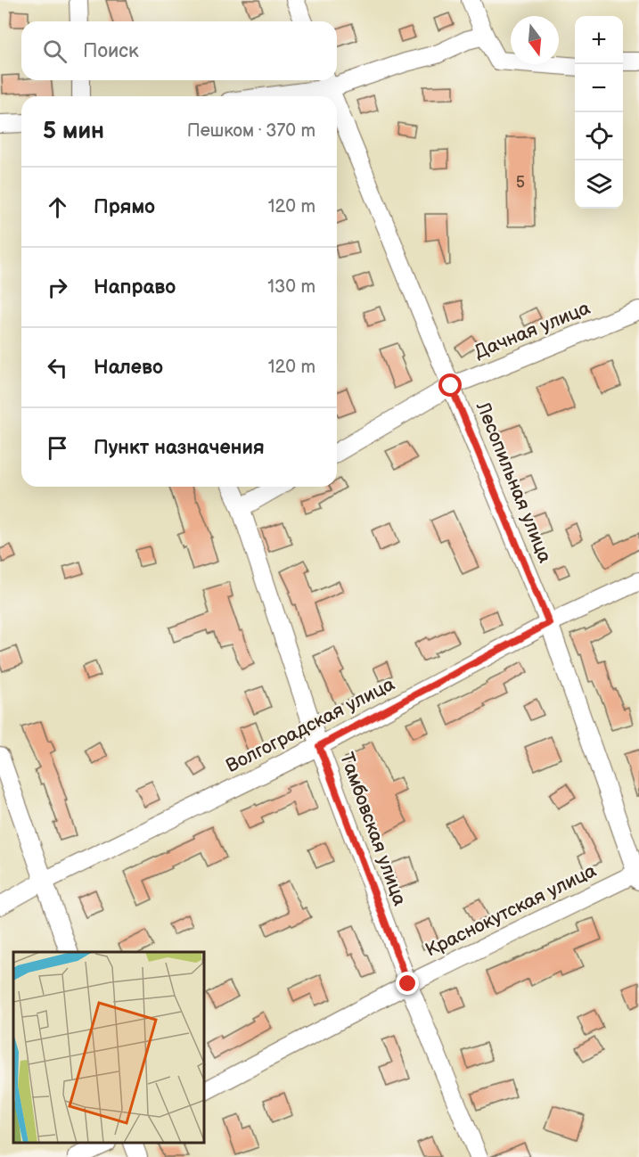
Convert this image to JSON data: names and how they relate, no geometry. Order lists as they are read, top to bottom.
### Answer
{
  "streets": {
    "street": [
      "Дачная улица",
      "Лесопильная улица",
      "Волгоградская улица",
      "Тамбовская улица",
      "Краснокутская улица"
    ]
  },
  "crossings": [
    ["Дачная улица", "Лесопильная улица"],
    ["Лесопильная улица", "Волгоградская улица"],
    ["Лесопильная улица", "Краснокутская улица"],
    ["Волгоградская улица", "Тамбовская улица"],
    ["Тамбовская улица", "Краснокутская улица"]
  ],
  "house_numbers": ["5"],
  "north": "bottom",
  "page": {
    "map_buttons": ["+", "−"],
    "search": "Поиск",
    "heading": ["5 мин", "Пешком · 370 m"],
    "list": [
      ["Прямо", "120 m"],
      ["Направо", "130 m"],
      ["Налево", "120 m"],
      "Пункт назначения"
    ]
  }
}
